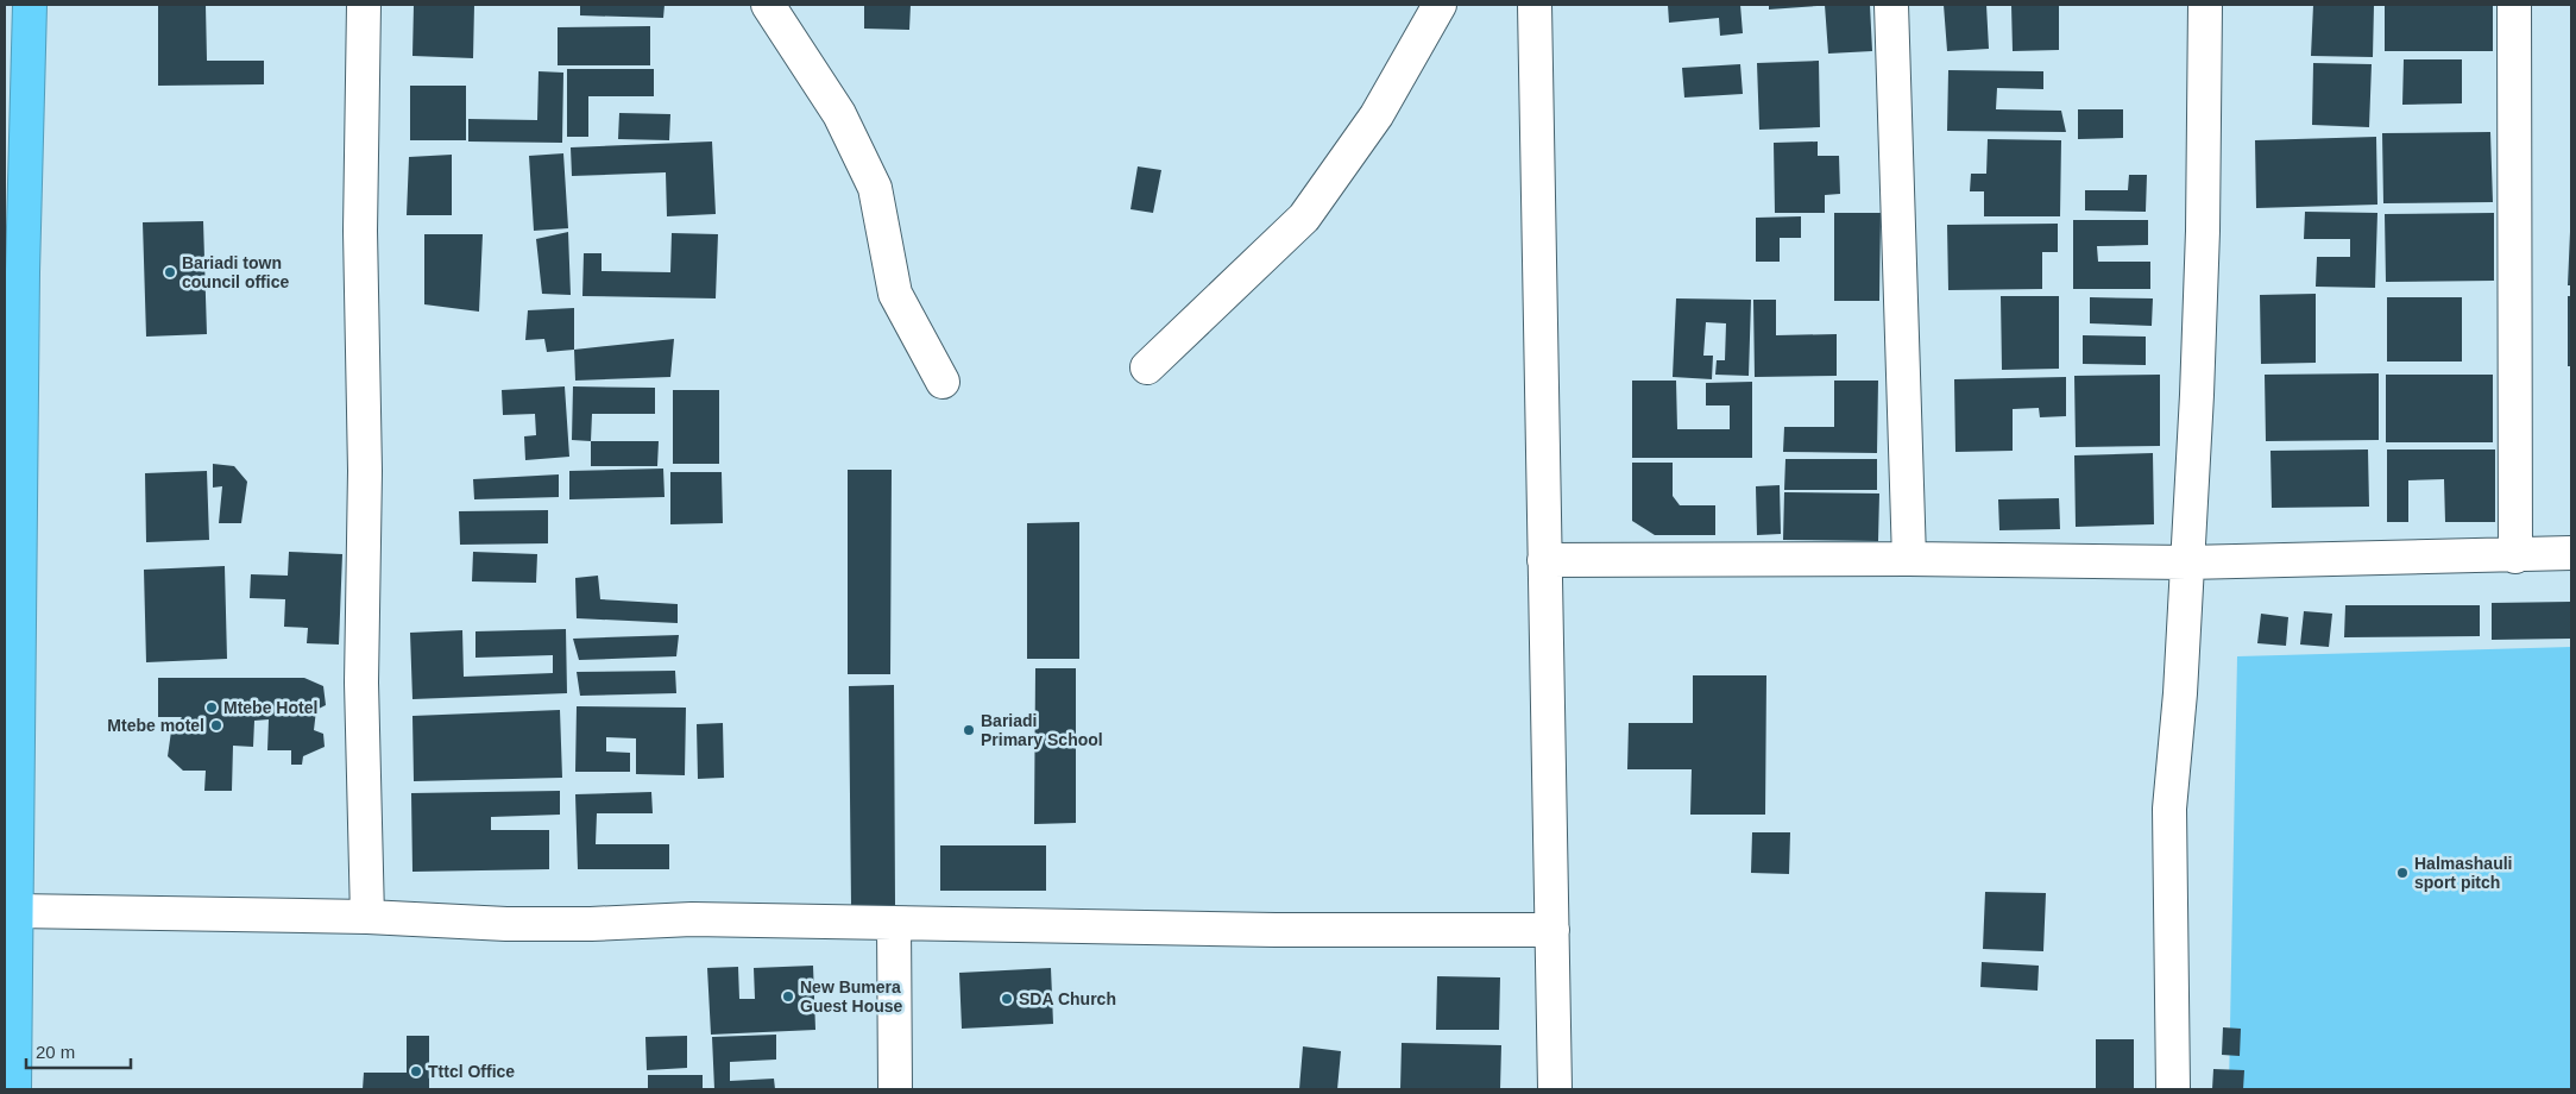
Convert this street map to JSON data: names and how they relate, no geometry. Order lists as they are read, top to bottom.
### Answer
{
  "places": [
    "Bariadi town council office",
    "Mtebe Hotel",
    "Mtebe motel",
    "Bariadi Primary School",
    "Halmashauli sport pitch",
    "New Bumera Guest House",
    "SDA Church",
    "Tttcl Office"
  ],
  "scale_bar": "20 m"
}
